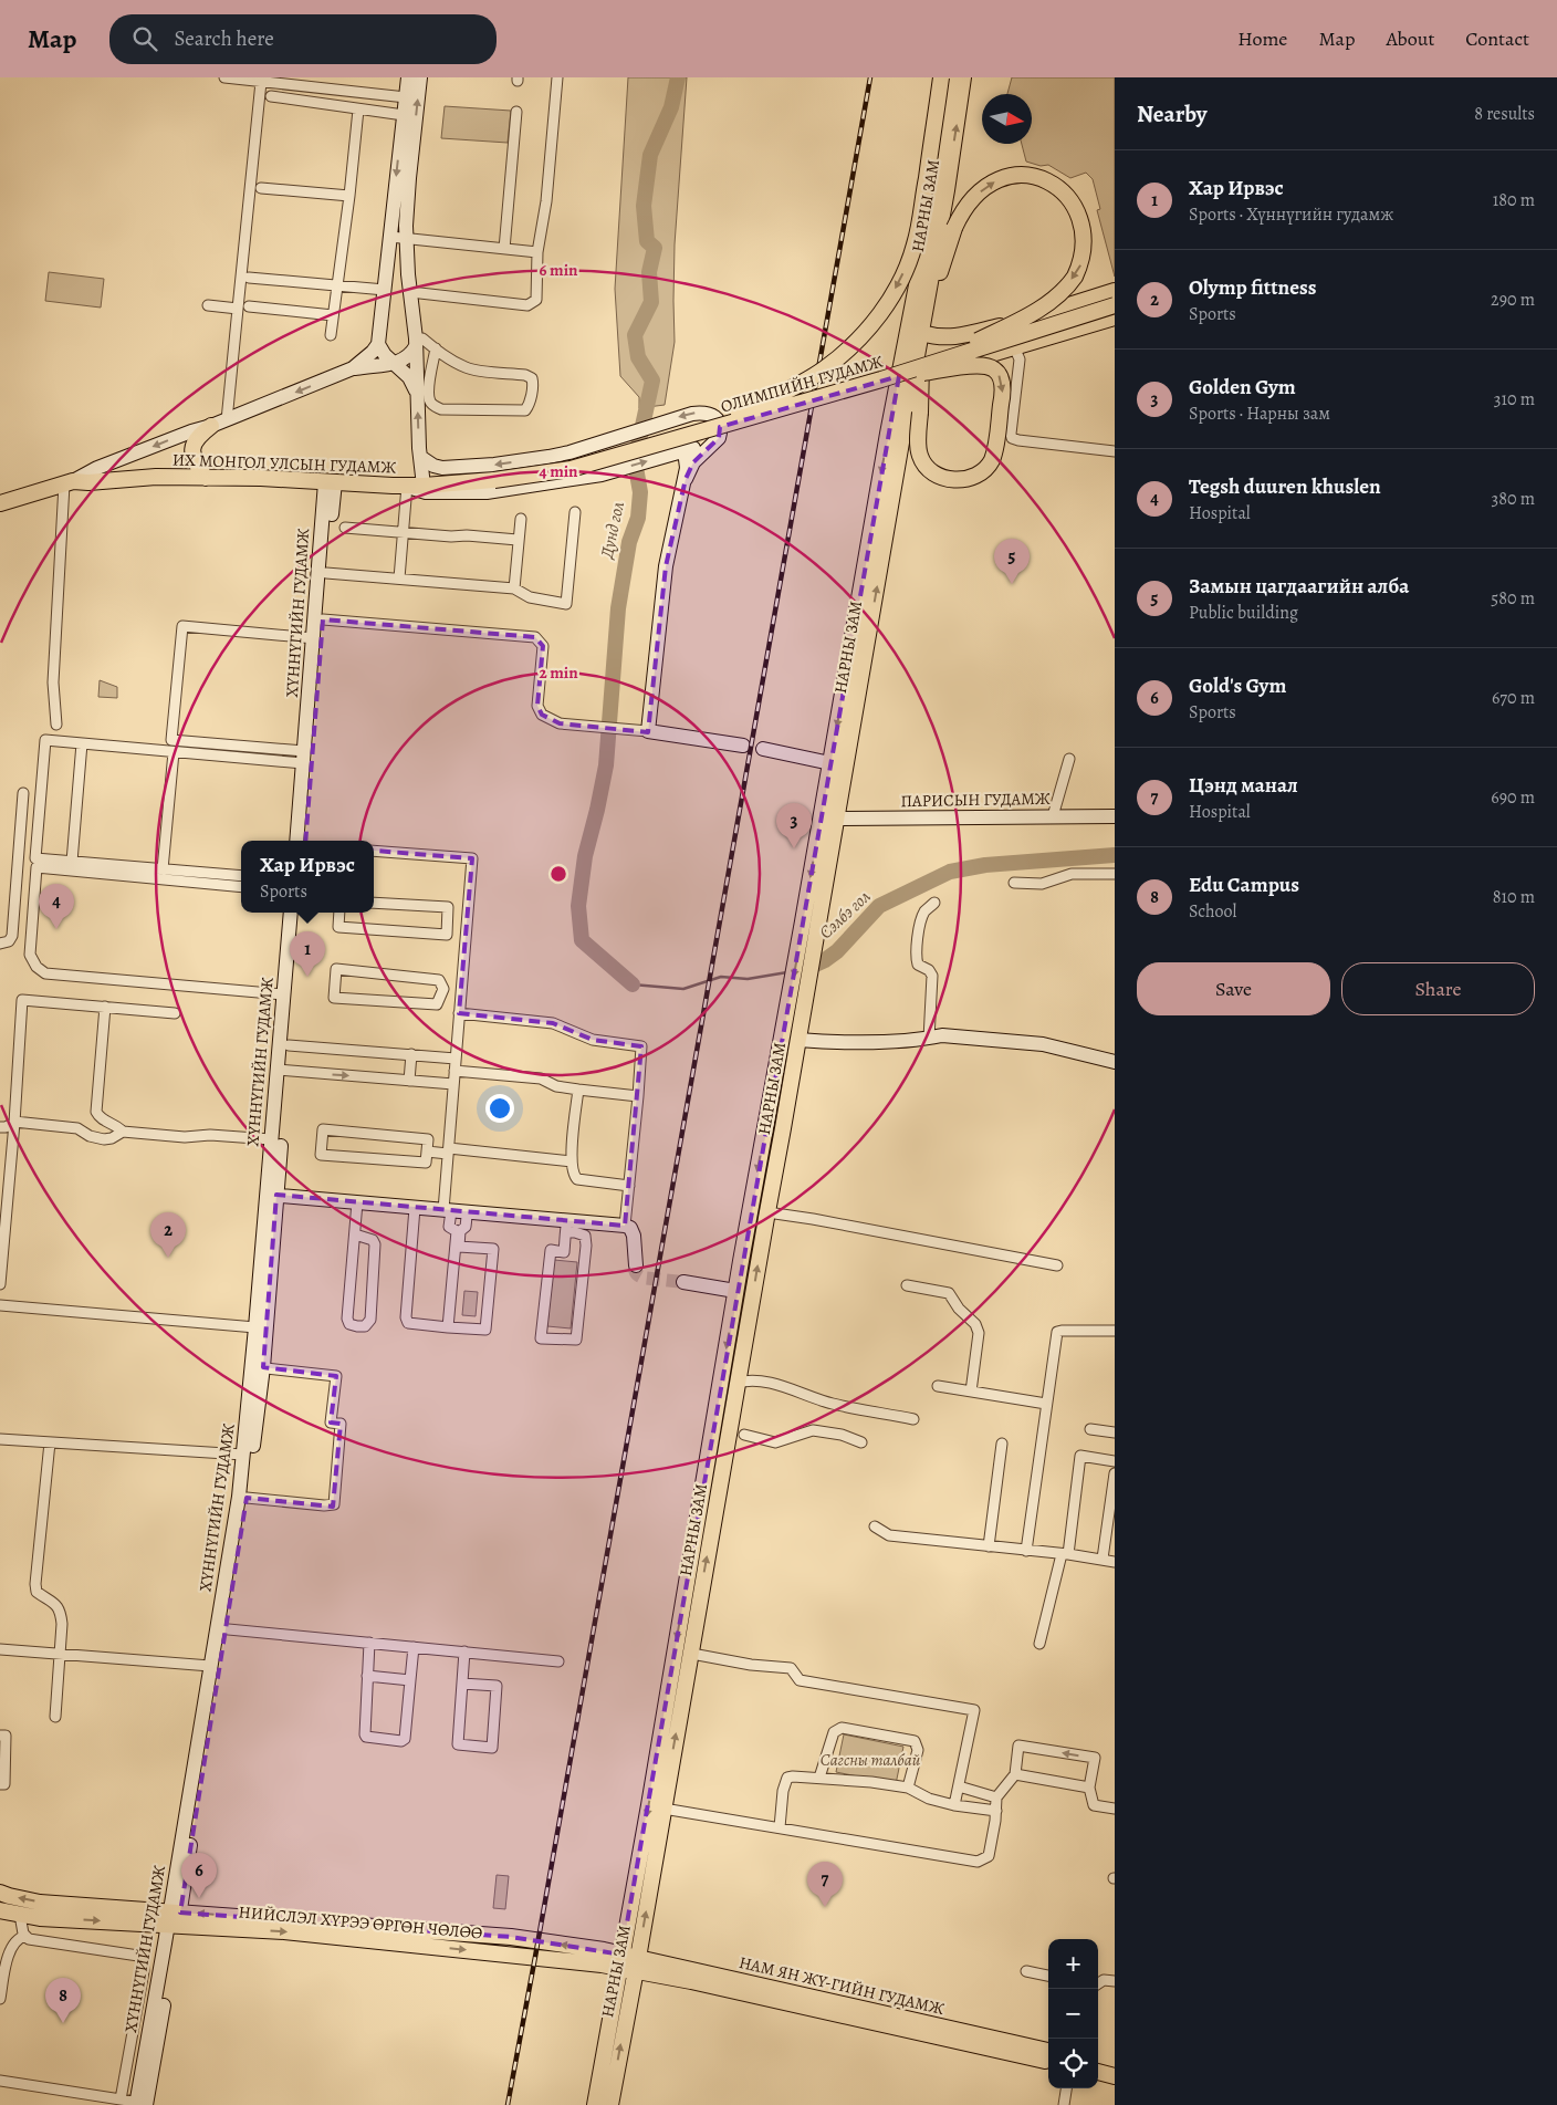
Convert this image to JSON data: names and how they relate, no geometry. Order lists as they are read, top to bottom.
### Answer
{
  "streets": {
    "main road": [
      "НАРНЫ ЗАМ",
      "ОЛИМПИЙН ГУДАМЖ",
      "ИХ МОНГОЛ УЛСЫН ГУДАМЖ",
      "ХҮННҮГИЙН ГУДАМЖ",
      "ПАРИСЫН ГУДАМЖ",
      "НИЙСЛЭЛ ХҮРЭЭ ӨРГӨН ЧӨЛӨӨ",
      "НАМ ЯН ЖҮ-ГИЙН ГУДАМЖ"
    ]
  },
  "crossings": [
    ["НАРНЫ ЗАМ", "ПАРИСЫН ГУДАМЖ"],
    ["НАРНЫ ЗАМ", "НИЙСЛЭЛ ХҮРЭЭ ӨРГӨН ЧӨЛӨӨ"],
    ["НАРНЫ ЗАМ", "НАМ ЯН ЖҮ-ГИЙН ГУДАМЖ"],
    ["ОЛИМПИЙН ГУДАМЖ", "ИХ МОНГОЛ УЛСЫН ГУДАМЖ"],
    ["ИХ МОНГОЛ УЛСЫН ГУДАМЖ", "ХҮННҮГИЙН ГУДАМЖ"],
    ["ХҮННҮГИЙН ГУДАМЖ", "НИЙСЛЭЛ ХҮРЭЭ ӨРГӨН ЧӨЛӨӨ"],
    ["НИЙСЛЭЛ ХҮРЭЭ ӨРГӨН ЧӨЛӨӨ", "НАМ ЯН ЖҮ-ГИЙН ГУДАМЖ"]
  ],
  "water": ["Дунд гол", "Сэлбэ гол"],
  "parks": ["Сагсны талбай"],
  "north": "right",
  "page": {
    "header": "Map",
    "search": "Search here",
    "nav": [
      "Home",
      "Map",
      "About",
      "Contact"
    ],
    "heading": ["Nearby", "8 results"],
    "list": [
      {
        "mark": "1",
        "name": "Хар Ирвэс",
        "note": "Sports · Хүннүгийн гудамж",
        "value": "180 m"
      },
      {
        "mark": "2",
        "name": "Olymp fittness",
        "note": "Sports",
        "value": "290 m"
      },
      {
        "mark": "3",
        "name": "Golden Gym",
        "note": "Sports · Нарны зам",
        "value": "310 m"
      },
      {
        "mark": "4",
        "name": "Tegsh duuren khuslen",
        "note": "Hospital",
        "value": "380 m"
      },
      {
        "mark": "5",
        "name": "Замын цагдаагийн алба",
        "note": "Public building",
        "value": "580 m"
      },
      {
        "mark": "6",
        "name": "Gold's Gym",
        "note": "Sports",
        "value": "670 m"
      },
      {
        "mark": "7",
        "name": "Цэнд манал",
        "note": "Hospital",
        "value": "690 m"
      },
      {
        "mark": "8",
        "name": "Edu Campus",
        "note": "School",
        "value": "810 m"
      }
    ],
    "pins": [
      "5",
      "3",
      "4",
      "1",
      "2",
      "6",
      "7",
      "8"
    ],
    "popup": ["Хар Ирвэс", "Sports"],
    "buttons": ["Save", "Share"],
    "map_buttons": ["+", "−"]
  },
  "rings": ["6 min", "4 min", "2 min"]
}
